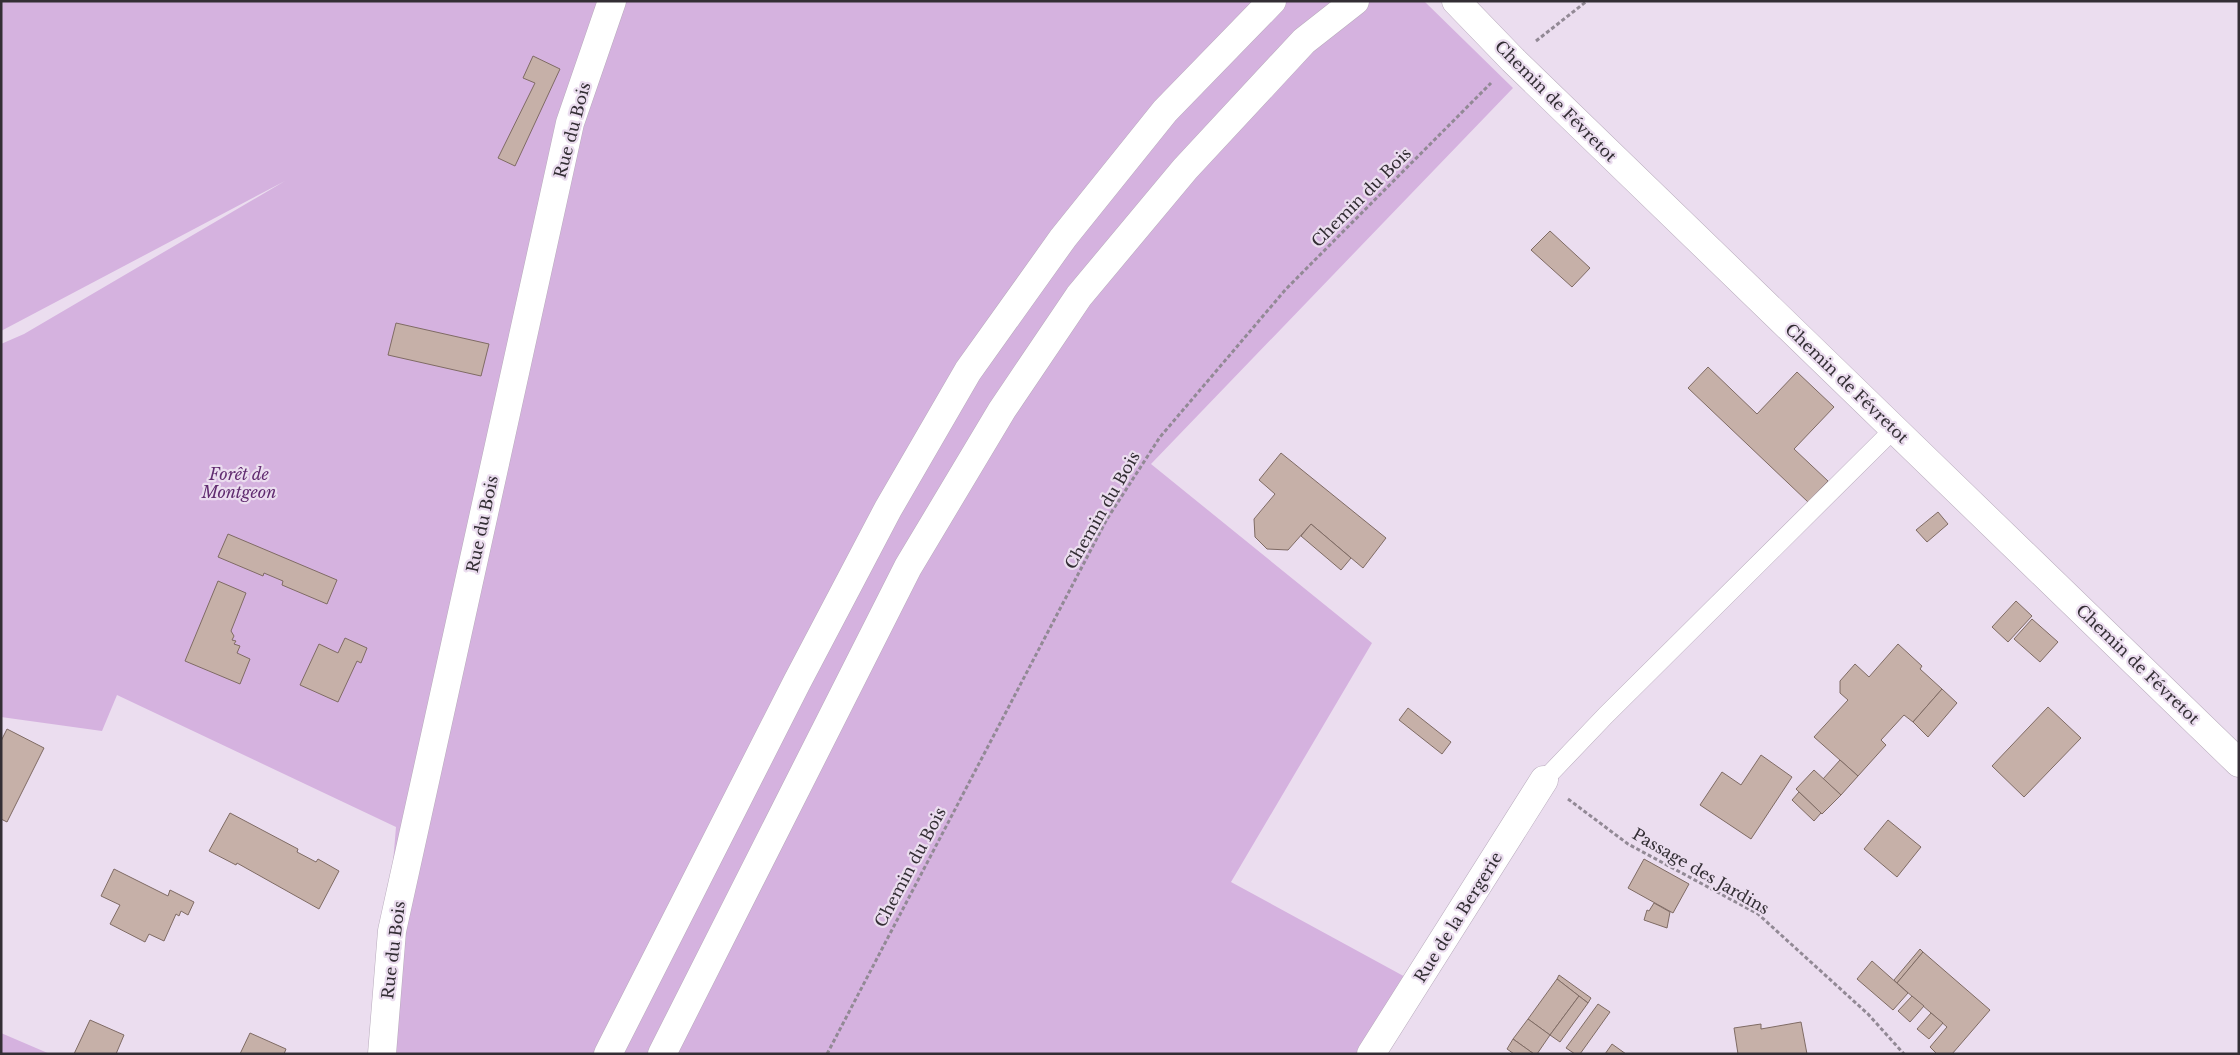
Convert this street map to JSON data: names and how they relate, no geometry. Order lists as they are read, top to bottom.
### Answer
{
  "streets": {
    "main road": ["Chemin de Févretot", "Rue du Bois", "Rue de la Bergerie"],
    "path": ["Chemin du Bois", "Passage des Jardins"]
  },
  "crossings": [
    ["Chemin de Févretot", "Chemin du Bois"],
    ["Passage des Jardins", "Rue de la Bergerie"]
  ],
  "parks": ["Forêt de Montgeon"]
}
